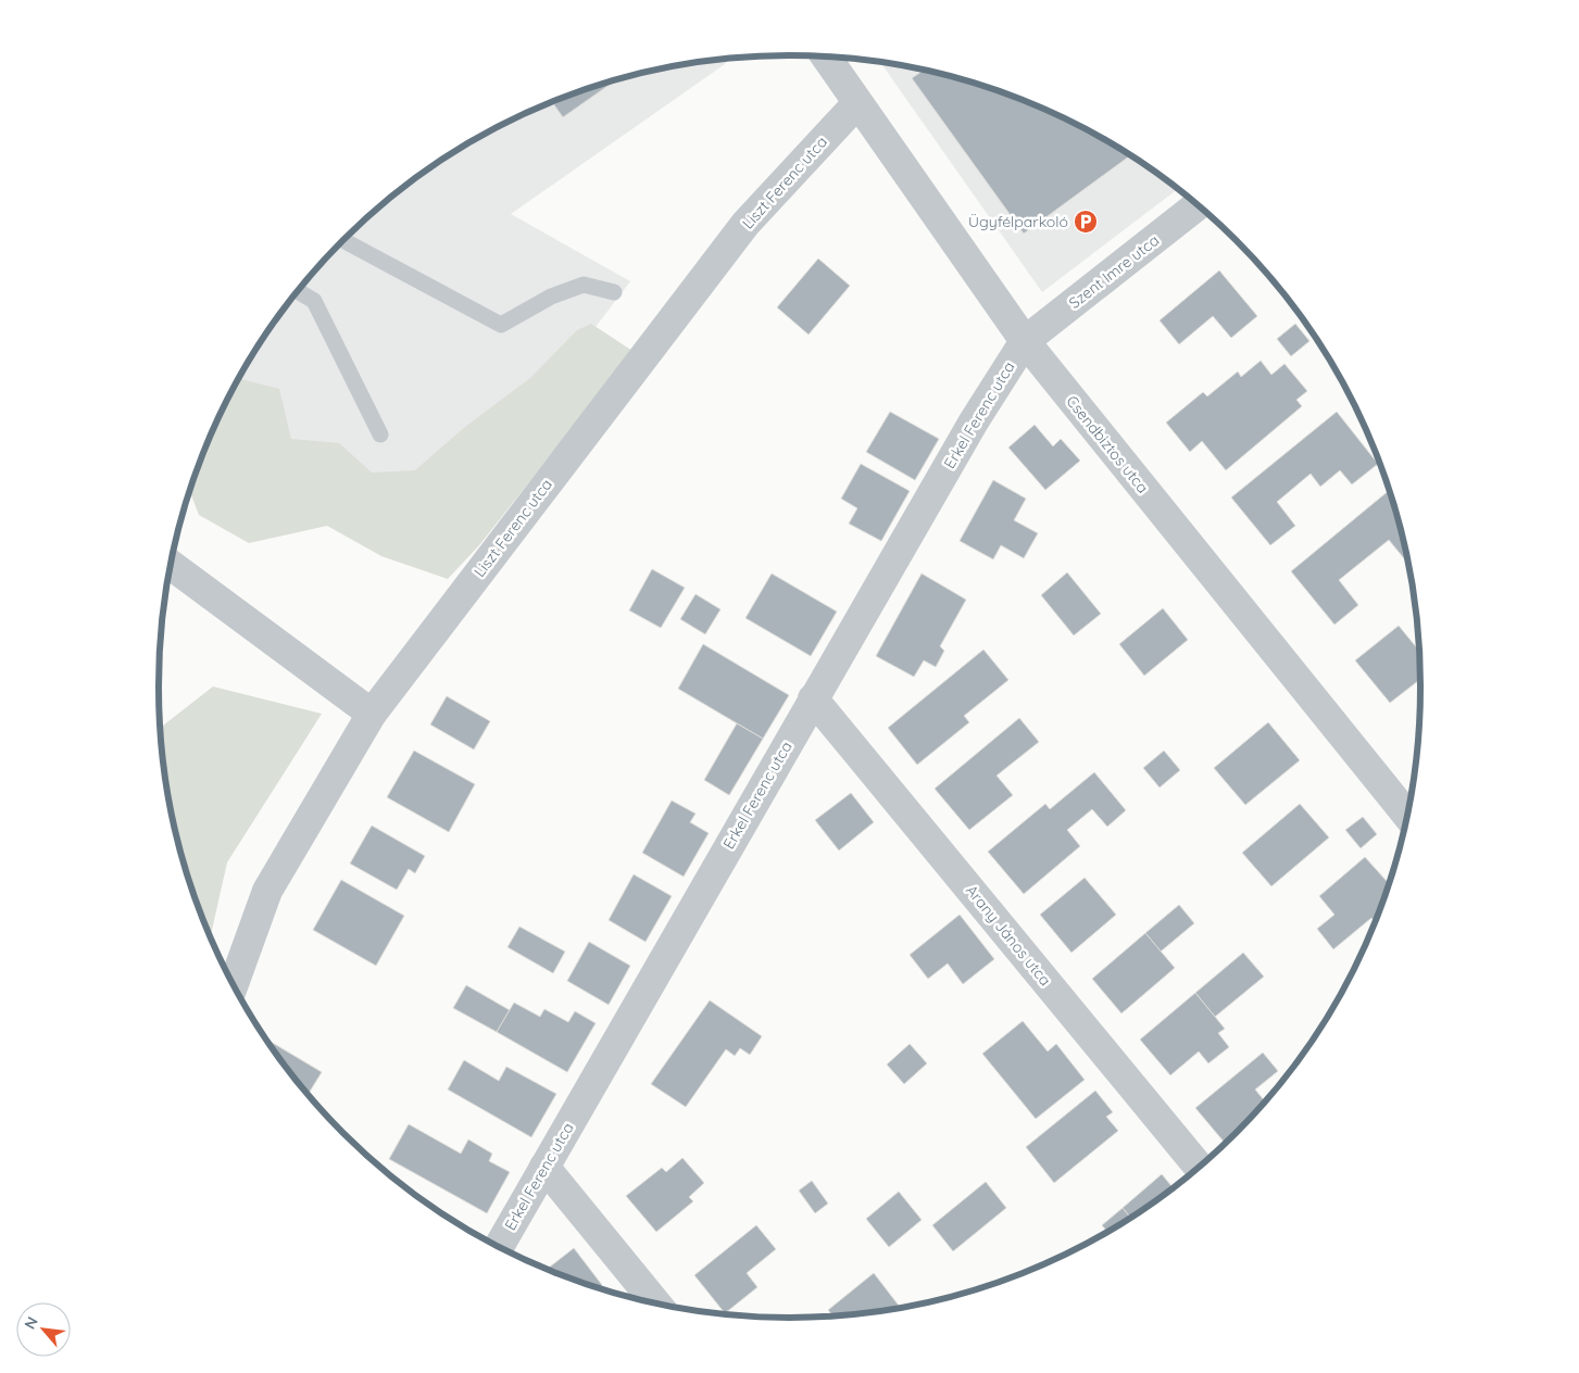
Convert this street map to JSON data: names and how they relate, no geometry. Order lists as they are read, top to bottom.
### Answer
{
  "streets": {
    "street": [
      "Liszt Ferenc utca",
      "Szent Imre utca",
      "Erkel Ferenc utca",
      "Csendbiztos utca",
      "Arany János utca"
    ]
  },
  "crossings": [
    ["Liszt Ferenc utca", "Csendbiztos utca"],
    ["Szent Imre utca", "Erkel Ferenc utca"],
    ["Szent Imre utca", "Csendbiztos utca"],
    ["Erkel Ferenc utca", "Csendbiztos utca"],
    ["Erkel Ferenc utca", "Arany János utca"]
  ],
  "places": {
    "parking": ["Ügyfélparkoló"]
  },
  "north": "top left"
}
